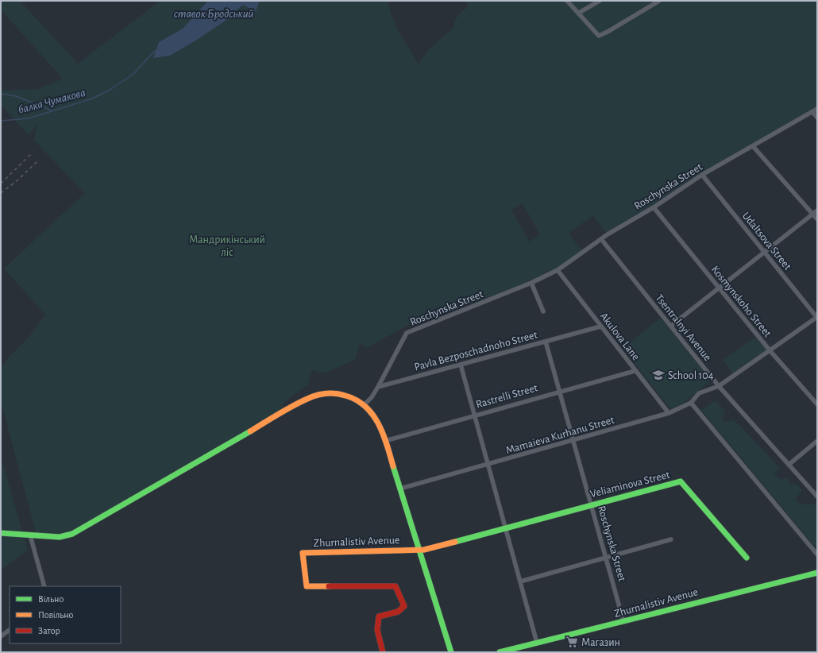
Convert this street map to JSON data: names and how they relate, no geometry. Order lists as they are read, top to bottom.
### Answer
{
  "streets": {
    "street": [
      "Roschynska Street",
      "Udaltsova Street",
      "Kosmynskoho Street",
      "Tsentralnyi Avenue",
      "Akulova Lane",
      "Pavla Bezposchadnoho Street",
      "Rastrelli Street",
      "Mamaieva Kurhanu Street",
      "Veliaminova Street",
      "Zhurnalistiv Avenue"
    ]
  },
  "crossings": [
    ["Roschynska Street", "Udaltsova Street"],
    ["Roschynska Street", "Kosmynskoho Street"],
    ["Roschynska Street", "Tsentralnyi Avenue"],
    ["Roschynska Street", "Akulova Lane"],
    ["Roschynska Street", "Pavla Bezposchadnoho Street"],
    ["Roschynska Street", "Rastrelli Street"],
    ["Roschynska Street", "Mamaieva Kurhanu Street"],
    ["Roschynska Street", "Veliaminova Street"],
    ["Roschynska Street", "Zhurnalistiv Avenue"],
    ["Udaltsova Street", "Mamaieva Kurhanu Street"],
    ["Kosmynskoho Street", "Mamaieva Kurhanu Street"],
    ["Tsentralnyi Avenue", "Mamaieva Kurhanu Street"],
    ["Akulova Lane", "Pavla Bezposchadnoho Street"],
    ["Akulova Lane", "Rastrelli Street"],
    ["Akulova Lane", "Mamaieva Kurhanu Street"],
    ["Veliaminova Street", "Zhurnalistiv Avenue"]
  ],
  "water": ["ставок Бродський", "балка Чумакова"],
  "parks": ["Мандрикінський ліс"],
  "places": {
    "school or university": ["School 104"],
    "supermarket": ["Магазин"]
  },
  "legend": ["Вільно", "Повільно", "Затор"]
}
